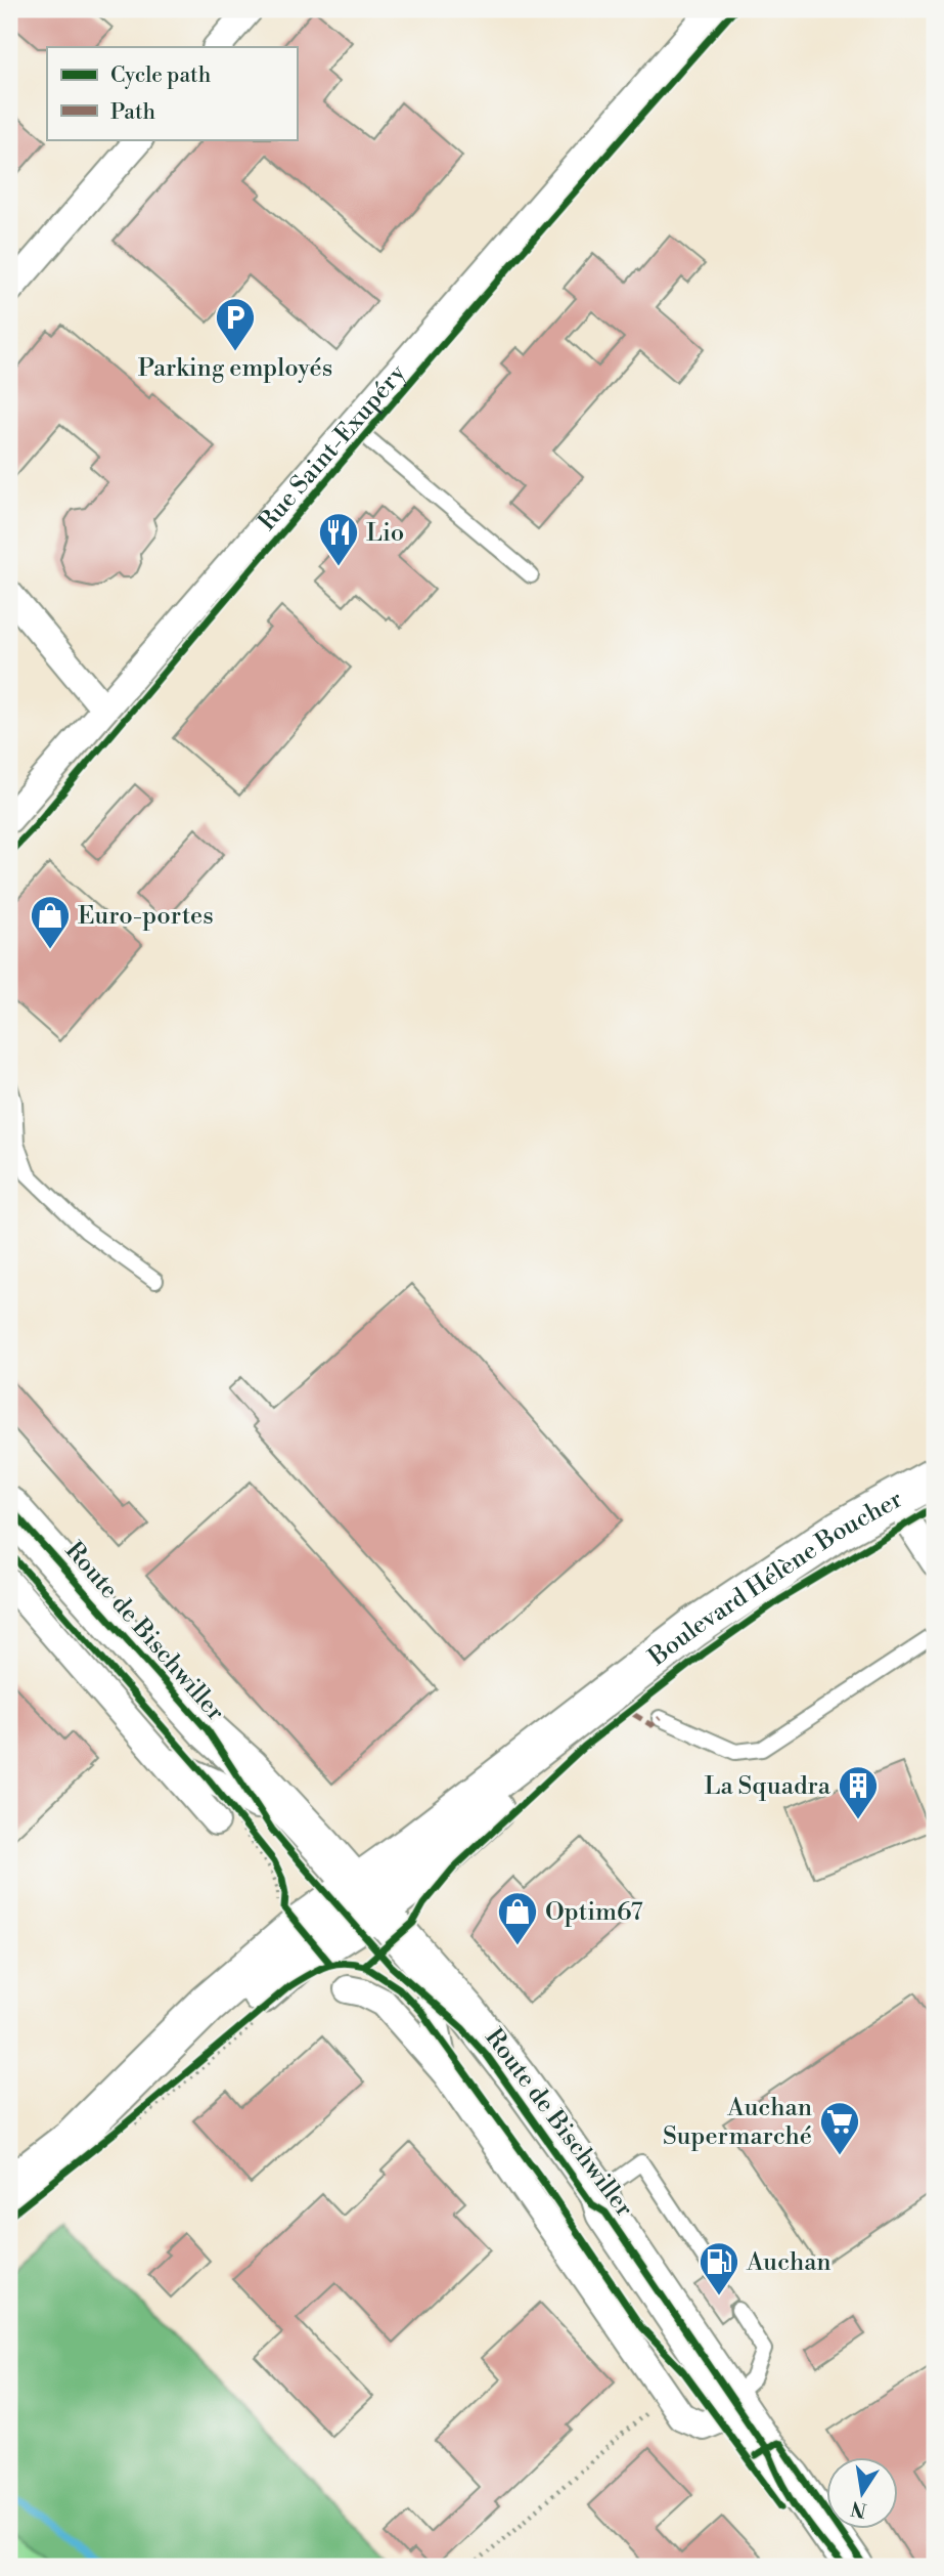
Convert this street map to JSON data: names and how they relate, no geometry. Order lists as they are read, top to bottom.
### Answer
{
  "streets": {
    "street": ["Rue Saint-Exupéry", "Boulevard Hélène Boucher", "Route de Bischwiller"]
  },
  "crossings": [
    ["Boulevard Hélène Boucher", "Route de Bischwiller"]
  ],
  "places": {
    "parking": ["Parking employés"],
    "restaurant": ["Lio"],
    "shop": ["Euro-portes", "Optim67"],
    "building": ["La Squadra"],
    "supermarket": ["Auchan Supermarché"],
    "fuel station": ["Auchan"]
  },
  "legend": ["Cycle path", "Path"],
  "north": "bottom"
}
